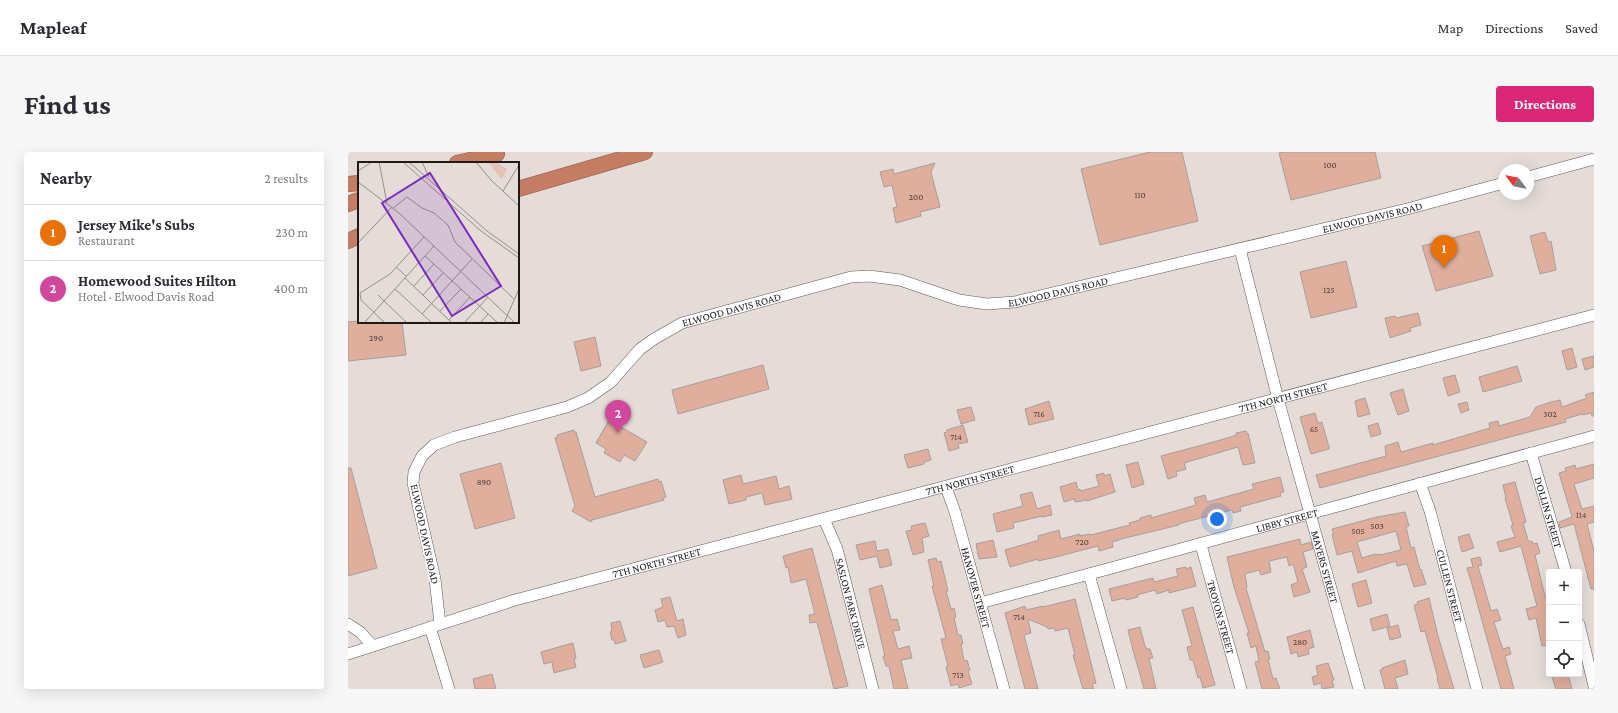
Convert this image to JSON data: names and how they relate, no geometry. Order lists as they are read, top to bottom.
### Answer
{
  "streets": {
    "street": [
      "ELWOOD DAVIS ROAD",
      "7TH NORTH STREET",
      "DOLLIN STREET",
      "LIBBY STREET",
      "MAYERS STREET",
      "CULLEN STREET",
      "HANOVER STREET",
      "SASLON PARK DRIVE",
      "TROYON STREET"
    ]
  },
  "crossings": [
    ["ELWOOD DAVIS ROAD", "7TH NORTH STREET"],
    ["7TH NORTH STREET", "MAYERS STREET"],
    ["7TH NORTH STREET", "HANOVER STREET"],
    ["7TH NORTH STREET", "SASLON PARK DRIVE"],
    ["DOLLIN STREET", "LIBBY STREET"],
    ["LIBBY STREET", "MAYERS STREET"],
    ["LIBBY STREET", "CULLEN STREET"],
    ["LIBBY STREET", "HANOVER STREET"],
    ["LIBBY STREET", "TROYON STREET"]
  ],
  "house_numbers": [
    "100",
    "110",
    "200",
    "125",
    "290",
    "716",
    "302",
    "65",
    "714",
    "890",
    "114",
    "503",
    "505",
    "720",
    "714",
    "280",
    "713"
  ],
  "north": "top left",
  "page": {
    "header": "Mapleaf",
    "nav": ["Map", "Directions", "Saved"],
    "buttons": "Directions",
    "title": "Find us",
    "heading": ["Nearby", "2 results"],
    "list": [
      {
        "mark": "1",
        "name": "Jersey Mike's Subs",
        "note": "Restaurant",
        "value": "230 m"
      },
      {
        "mark": "2",
        "name": "Homewood Suites Hilton",
        "note": "Hotel · Elwood Davis Road",
        "value": "400 m"
      }
    ],
    "pins": ["1", "2"],
    "map_buttons": ["+", "−"]
  }
}
